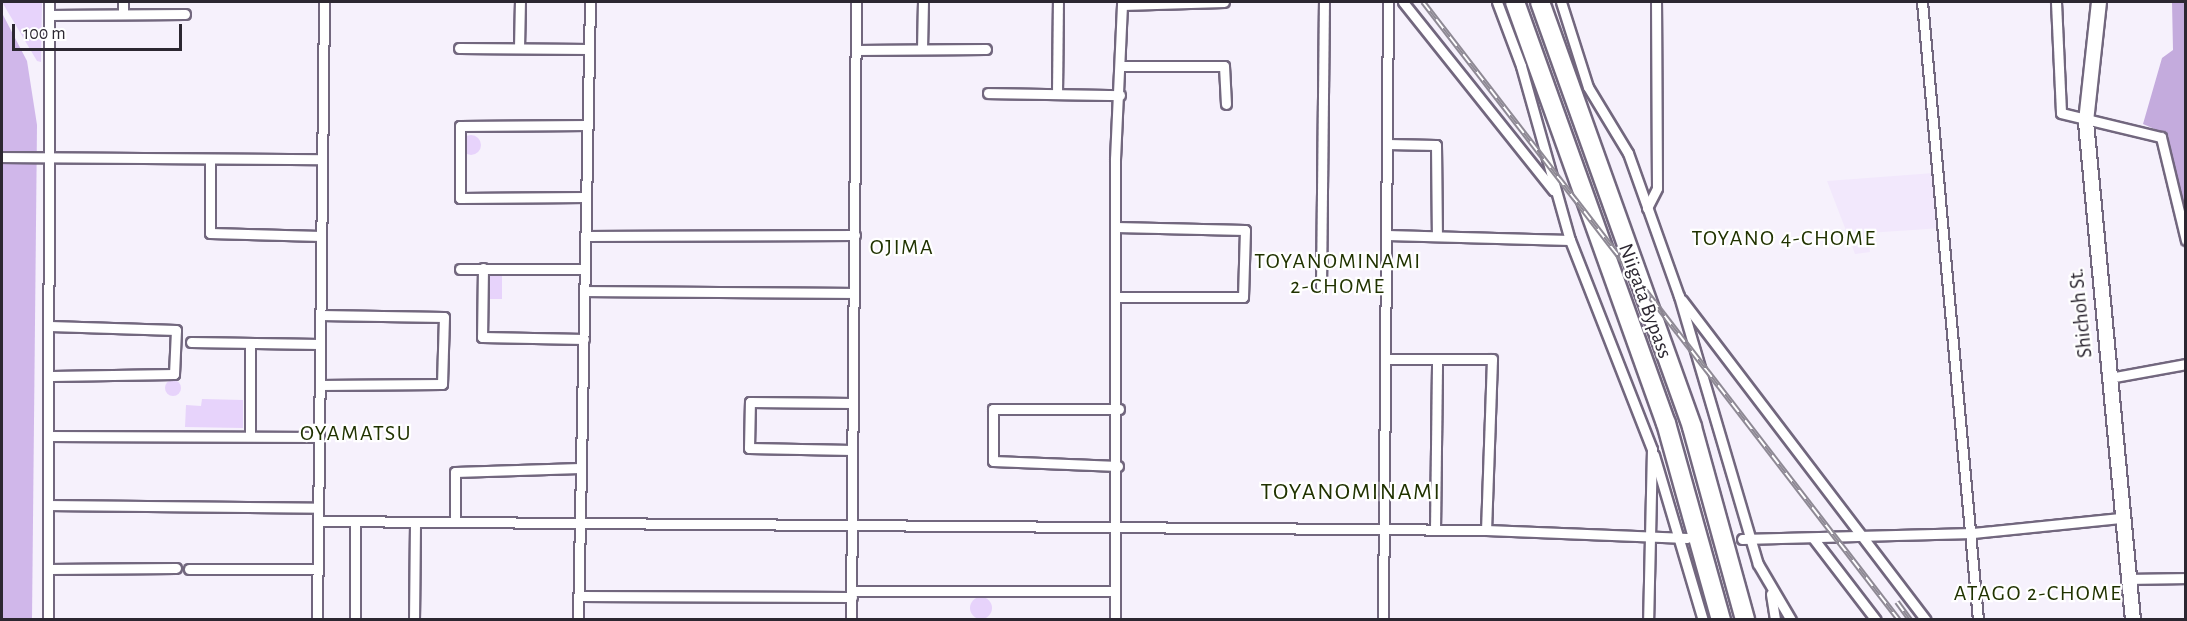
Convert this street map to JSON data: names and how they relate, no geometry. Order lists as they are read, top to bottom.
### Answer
{
  "streets": {
    "highway": ["Niigata Bypass"],
    "street": ["Shichoh St."]
  },
  "districts": [
    "TOYANO 4-CHOME",
    "OJIMA",
    "TOYANOMINAMI 2-CHOME",
    "OYAMATSU",
    "TOYANOMINAMI",
    "ATAGO 2-CHOME"
  ],
  "scale_bar": "100 m"
}
